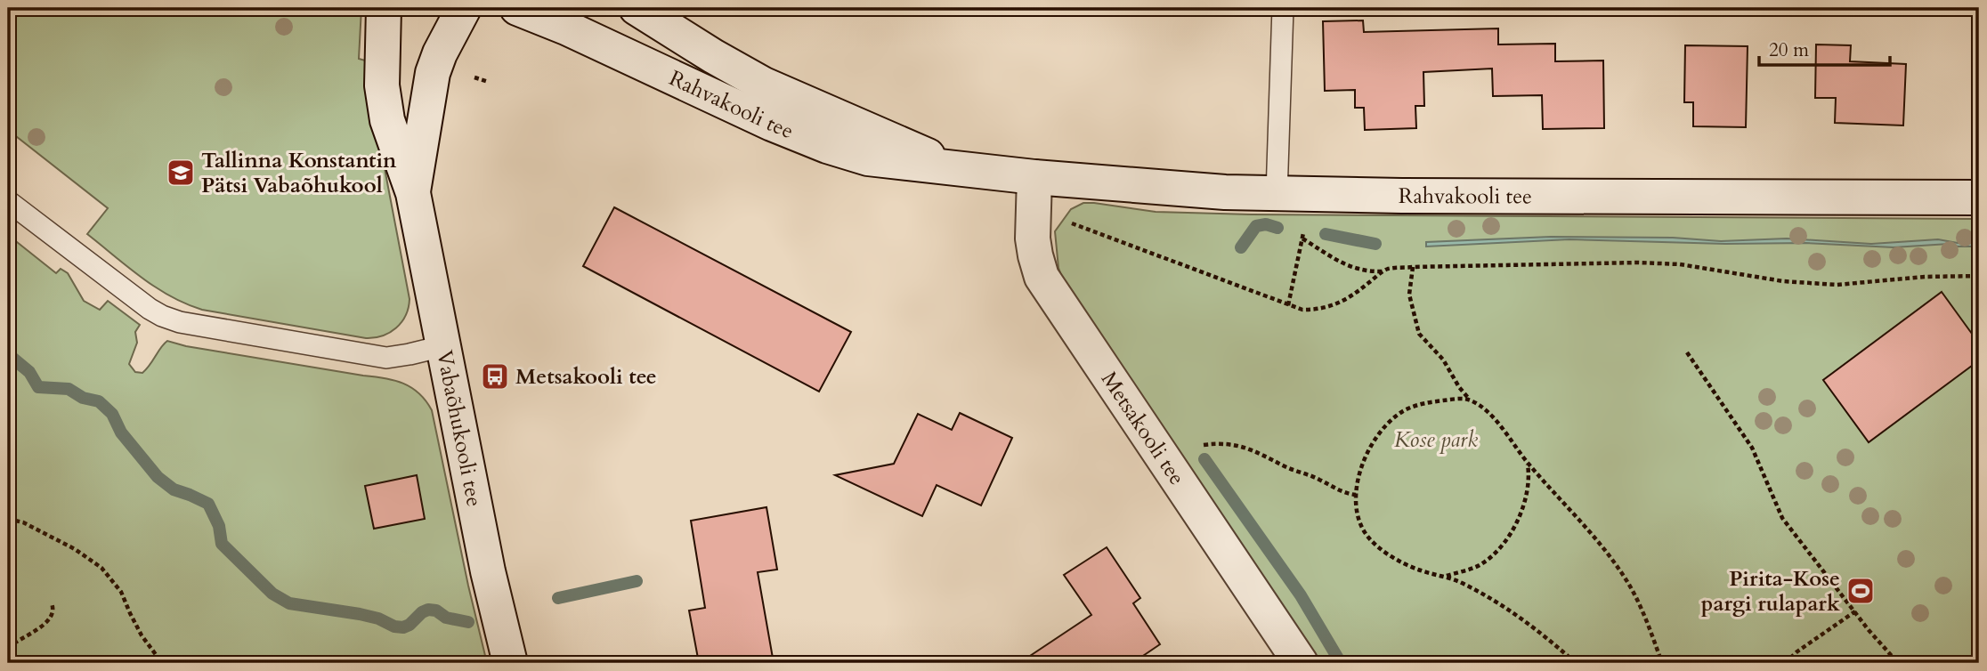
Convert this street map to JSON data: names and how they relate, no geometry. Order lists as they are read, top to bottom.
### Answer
{
  "streets": {
    "street": ["Rahvakooli tee", "Metsakooli tee", "Vabaõhukooli tee"]
  },
  "crossings": [
    ["Rahvakooli tee", "Metsakooli tee"]
  ],
  "parks": ["Kose park"],
  "places": {
    "school or university": ["Tallinna Konstantin Pätsi Vabaõhukool"],
    "bus stop": ["Metsakooli tee"],
    "sports": ["Pirita-Kose pargi rulapark"]
  },
  "scale_bar": "20 m"
}
